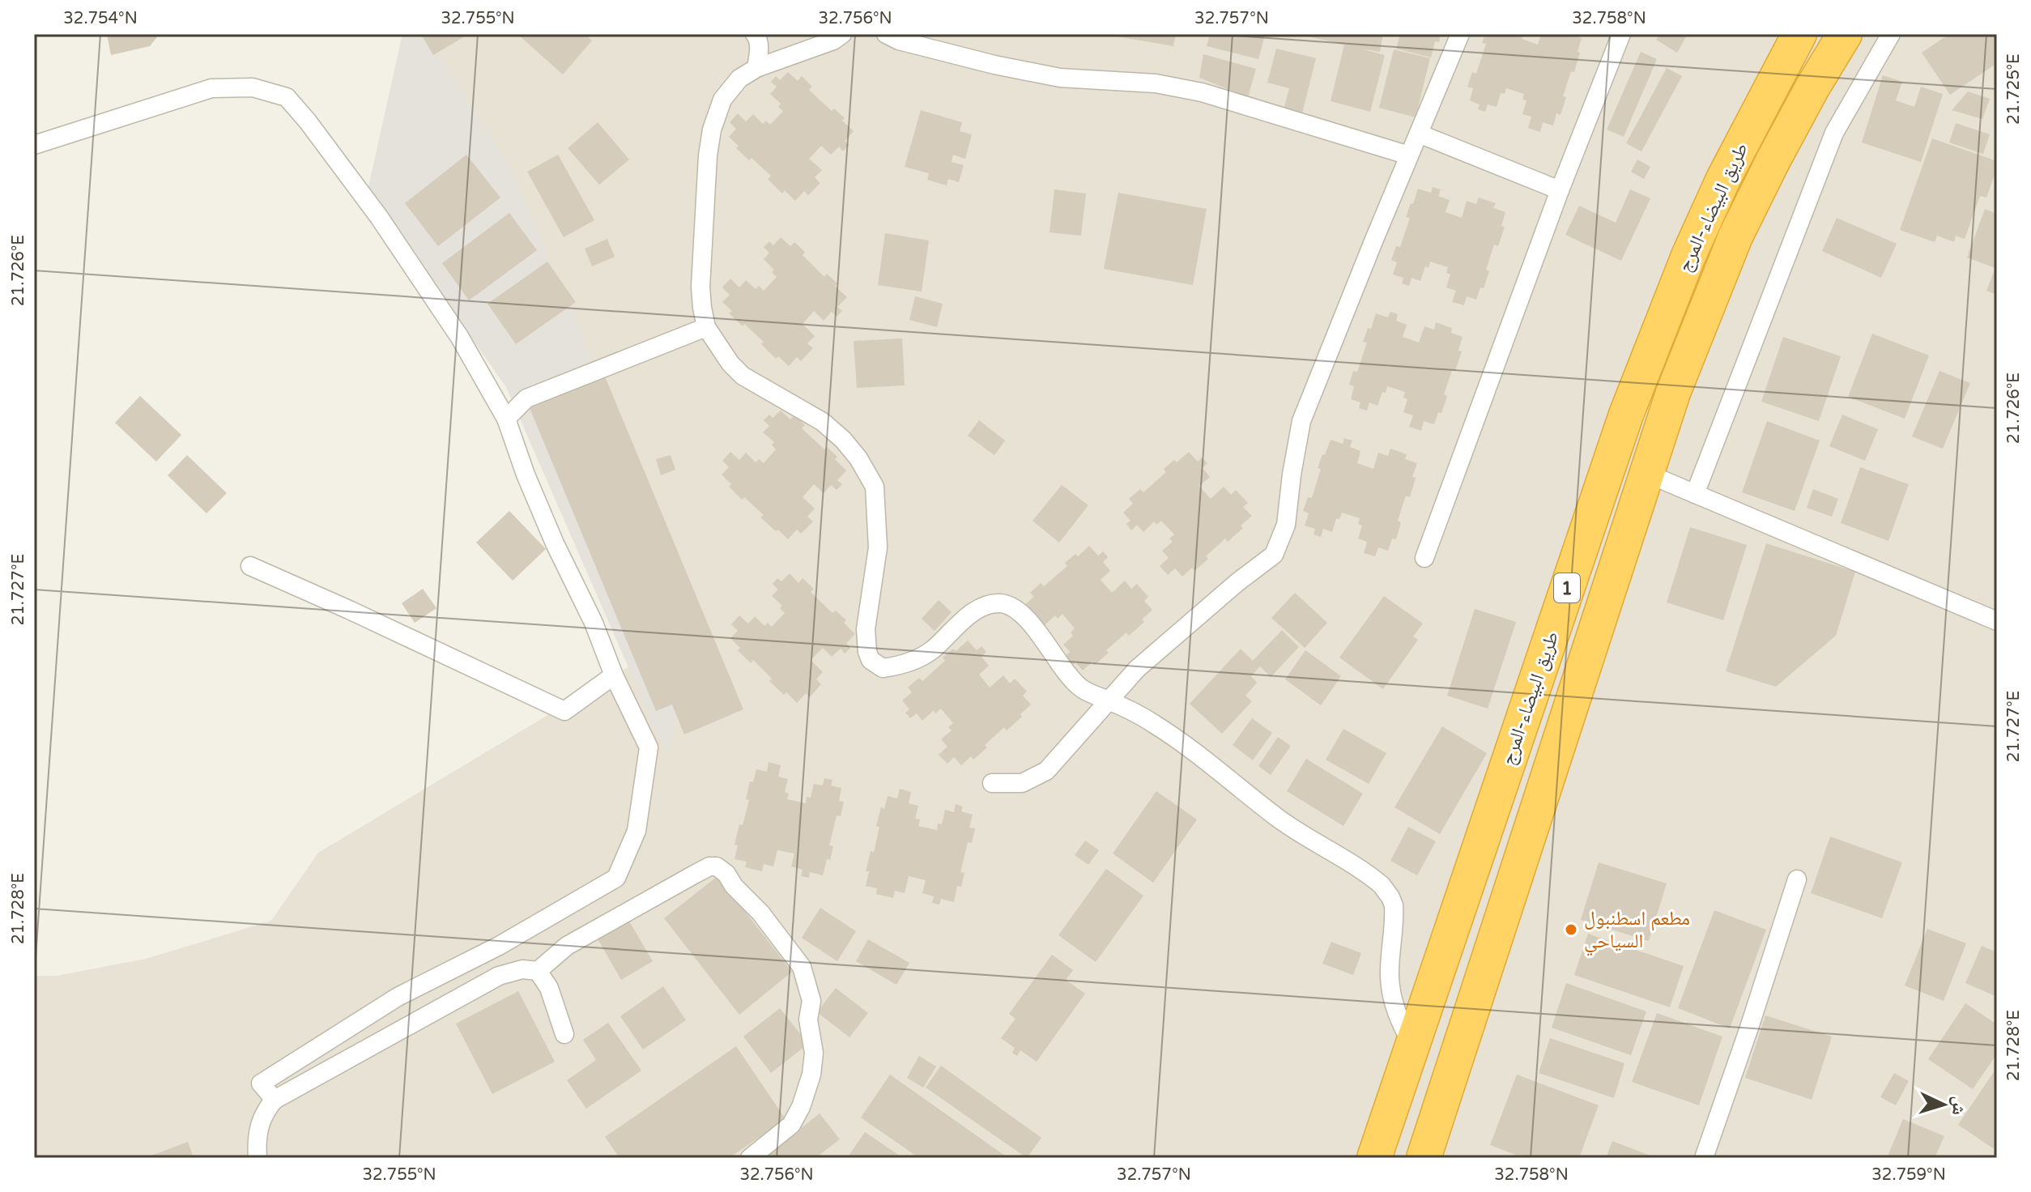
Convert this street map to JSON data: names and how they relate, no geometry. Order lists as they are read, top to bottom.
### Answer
{
  "streets": {
    "highway": ["طريق البيضاء-المرج", "1"]
  },
  "places": ["مطعم اسطنبول السياحي"],
  "north": "right",
  "coordinates": [
    "32.754°N",
    "32.755°N",
    "32.756°N",
    "32.757°N",
    "32.758°N",
    "21.725°E",
    "21.726°E",
    "21.727°E",
    "21.728°E",
    "32.759°N"
  ]
}
